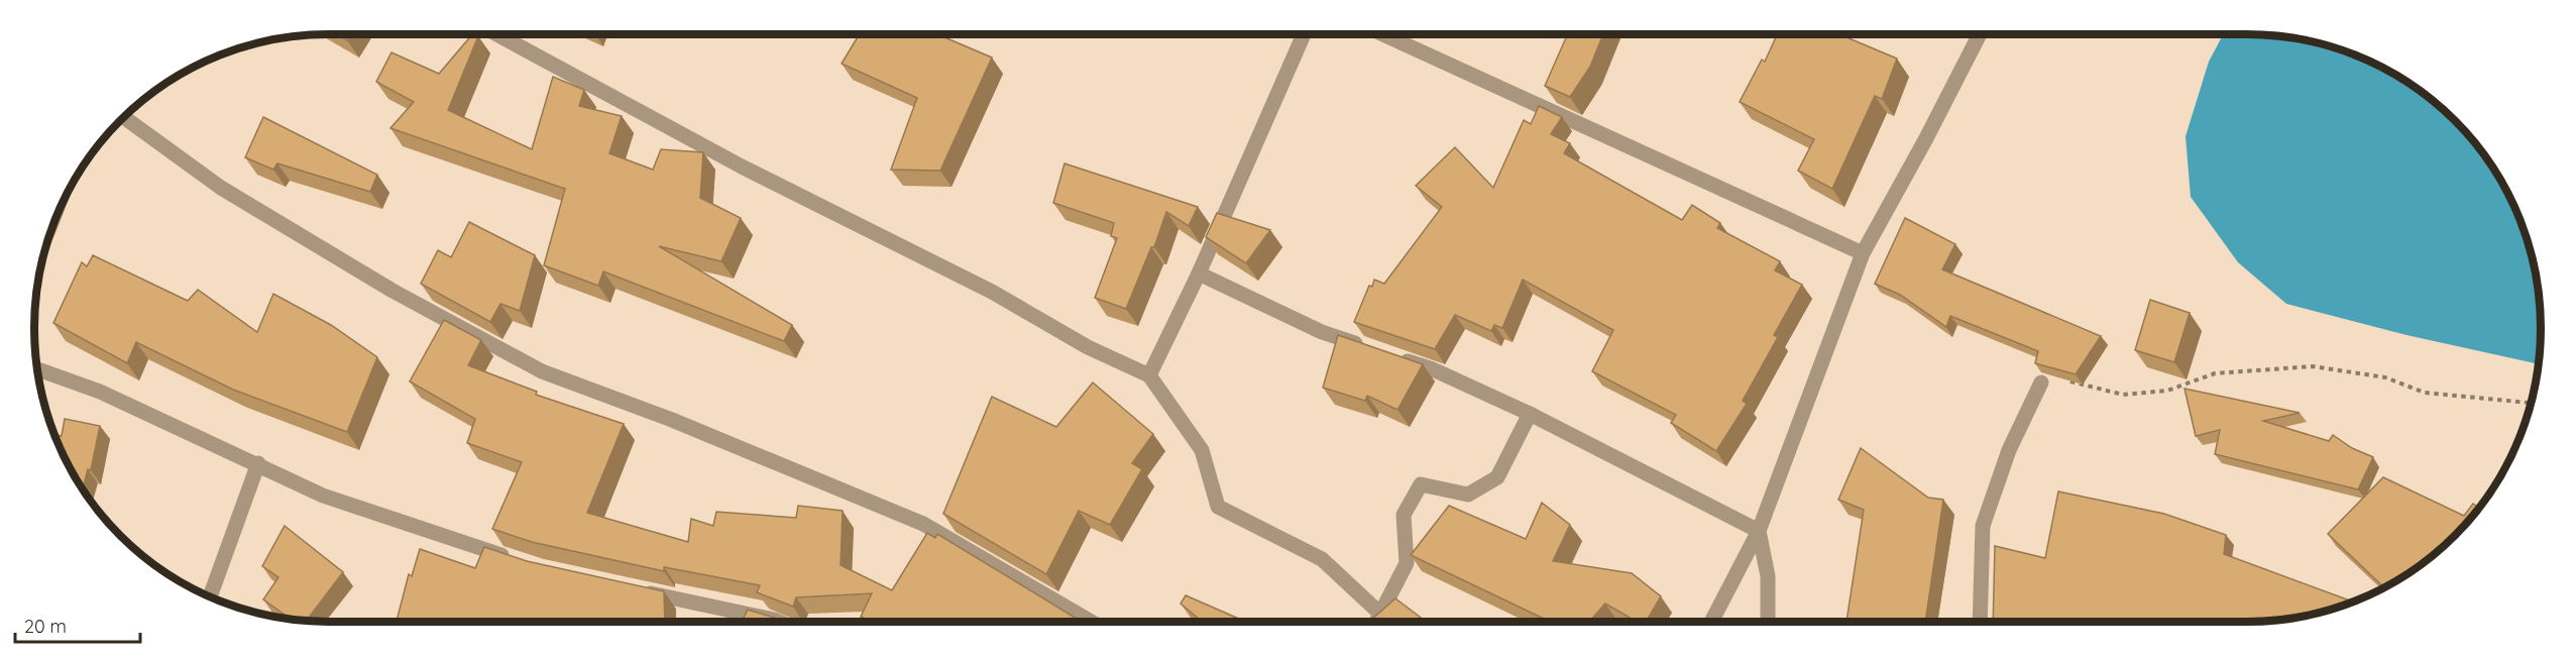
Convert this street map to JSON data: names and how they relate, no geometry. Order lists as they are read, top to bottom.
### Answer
{
  "scale_bar": "20 m"
}
